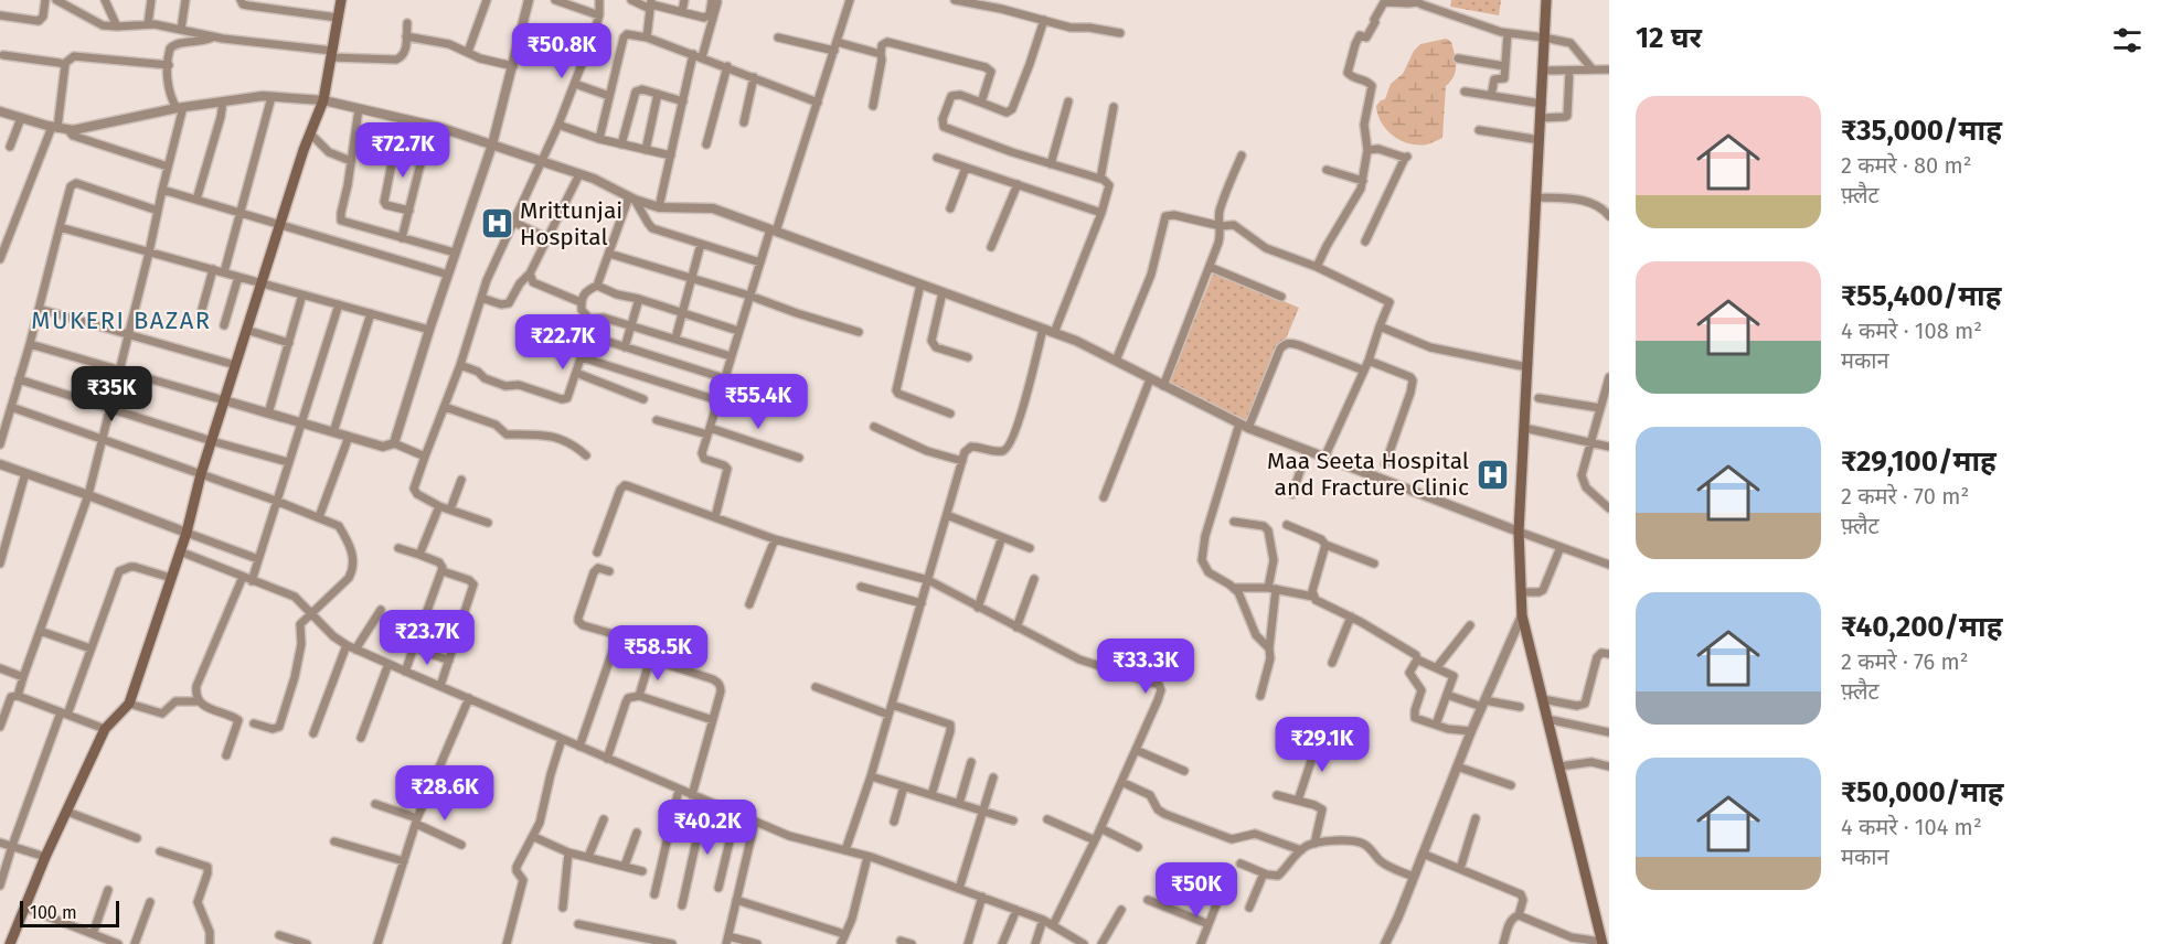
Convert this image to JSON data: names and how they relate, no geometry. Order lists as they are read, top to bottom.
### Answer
{
  "districts": ["MUKERI BAZAR"],
  "places": {
    "hospital": ["Mrittunjai Hospital", "Maa Seeta Hospital and Fracture Clinic"]
  },
  "scale_bar": "100 m",
  "page": {
    "heading": "12 घर",
    "price": [
      "₹50.8K",
      "₹72.7K",
      "₹22.7K",
      "₹35K",
      "₹55.4K",
      "₹23.7K",
      "₹58.5K",
      "₹33.3K",
      "₹29.1K",
      "₹28.6K",
      "₹40.2K",
      "₹50K"
    ],
    "list": [
      {
        "name": "₹35,000/माह",
        "note": "2 कमरे · 80 m² · फ़्लैट"
      },
      {
        "name": "₹55,400/माह",
        "note": "4 कमरे · 108 m² · मकान"
      },
      {
        "name": "₹29,100/माह",
        "note": "2 कमरे · 70 m² · फ़्लैट"
      },
      {
        "name": "₹40,200/माह",
        "note": "2 कमरे · 76 m² · फ़्लैट"
      },
      {
        "name": "₹50,000/माह",
        "note": "4 कमरे · 104 m² · मकान"
      }
    ],
    "scale": "100 m"
  }
}
